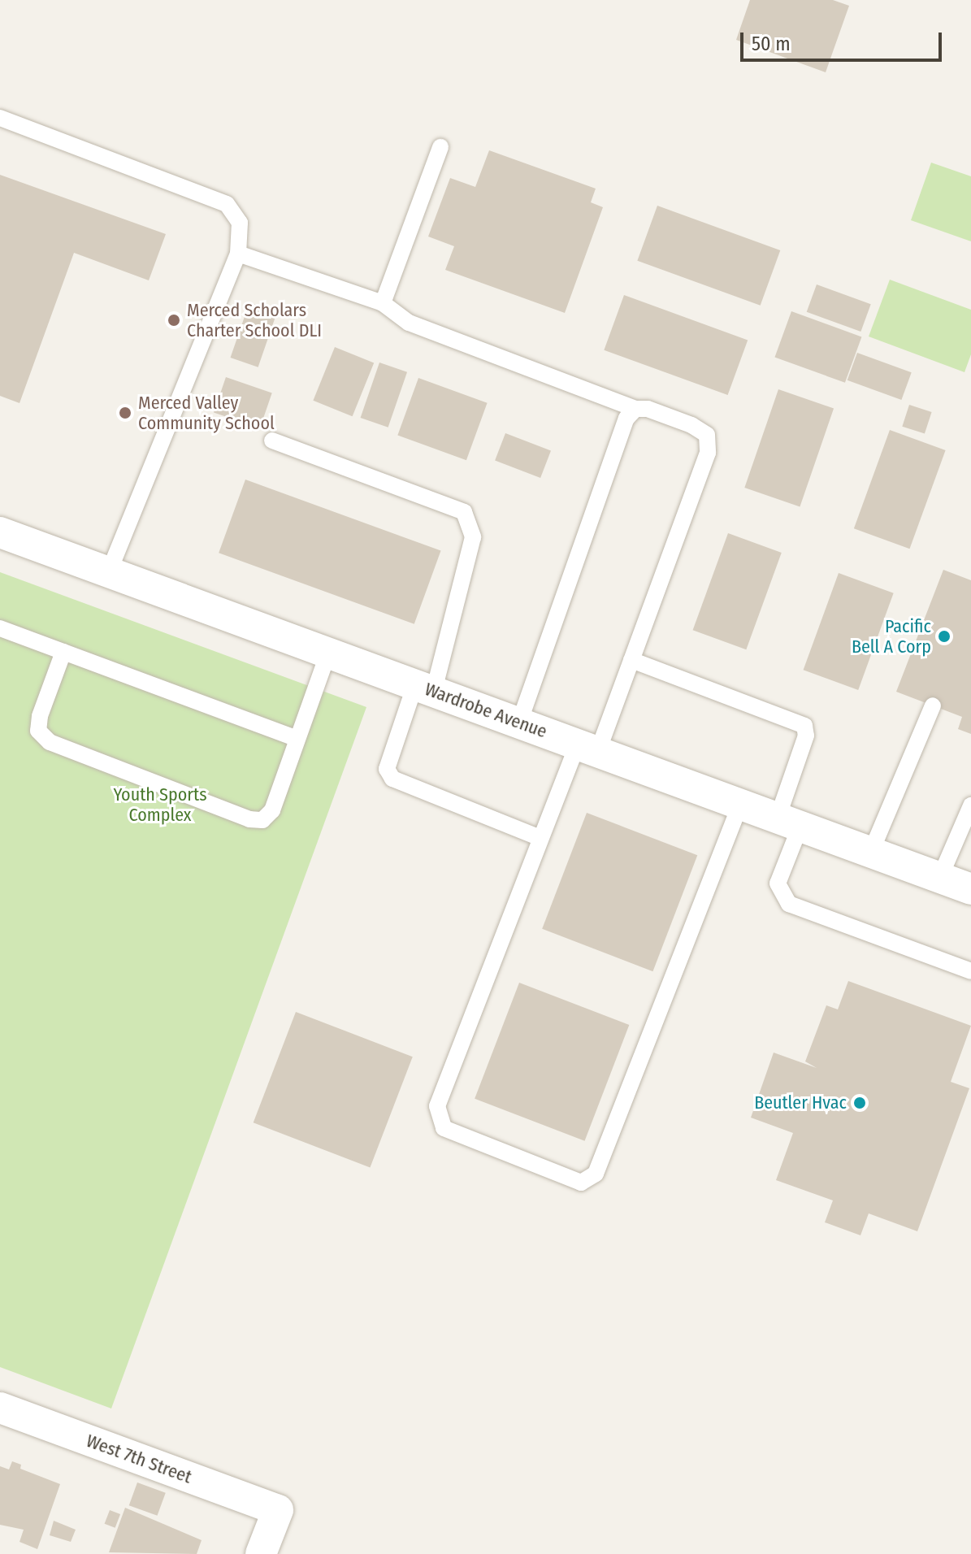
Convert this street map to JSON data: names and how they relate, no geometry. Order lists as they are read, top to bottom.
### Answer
{
  "streets": {
    "street": ["Wardrobe Avenue", "West 7th Street"]
  },
  "parks": ["Youth Sports Complex"],
  "places": [
    "Merced Scholars Charter School DLI",
    "Merced Valley Community School",
    "Pacific Bell A Corp",
    "Beutler Hvac"
  ],
  "scale_bar": "50 m"
}
